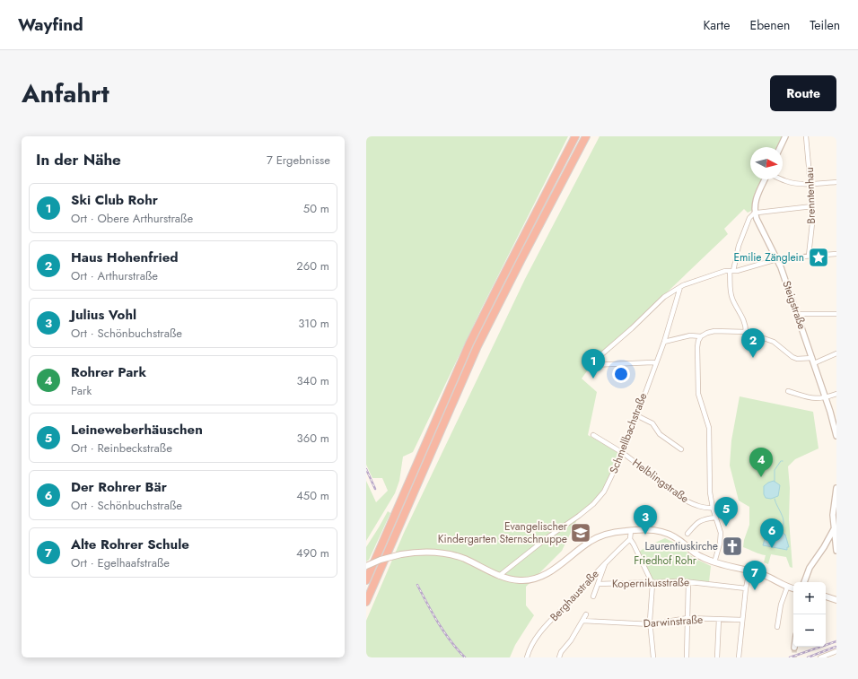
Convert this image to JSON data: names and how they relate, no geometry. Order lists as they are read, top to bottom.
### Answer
{
  "streets": {
    "street": [
      "Brenntenhau",
      "Steigstraße",
      "Schmellbachstraße",
      "Helblingstraße",
      "Kopernikusstraße",
      "Berghaustraße",
      "Darwinstraße"
    ]
  },
  "crossings": [
    ["Schmellbachstraße", "Helblingstraße"]
  ],
  "parks": ["Friedhof Rohr"],
  "places": {
    "place": ["Emilie Zänglein"],
    "school or university": ["Evangelischer Kindergarten Sternschnuppe"],
    "church": ["Laurentiuskirche"]
  },
  "north": "right",
  "page": {
    "header": "Wayfind",
    "nav": ["Karte", "Ebenen", "Teilen"],
    "title": "Anfahrt",
    "buttons": "Route",
    "heading": ["In der Nähe", "7 Ergebnisse"],
    "list": [
      {
        "mark": "1",
        "name": "Ski Club Rohr",
        "note": "Ort · Obere Arthurstraße",
        "value": "50 m"
      },
      {
        "mark": "2",
        "name": "Haus Hohenfried",
        "note": "Ort · Arthurstraße",
        "value": "260 m"
      },
      {
        "mark": "3",
        "name": "Julius Vohl",
        "note": "Ort · Schönbuchstraße",
        "value": "310 m"
      },
      {
        "mark": "4",
        "name": "Rohrer Park",
        "note": "Park",
        "value": "340 m"
      },
      {
        "mark": "5",
        "name": "Leineweberhäuschen",
        "note": "Ort · Reinbeckstraße",
        "value": "360 m"
      },
      {
        "mark": "6",
        "name": "Der Rohrer Bär",
        "note": "Ort · Schönbuchstraße",
        "value": "450 m"
      },
      {
        "mark": "7",
        "name": "Alte Rohrer Schule",
        "note": "Ort · Egelhaafstraße",
        "value": "490 m"
      }
    ],
    "pins": [
      "2",
      "1",
      "4",
      "5",
      "3",
      "6",
      "7"
    ],
    "map_buttons": ["+", "−"]
  }
}
